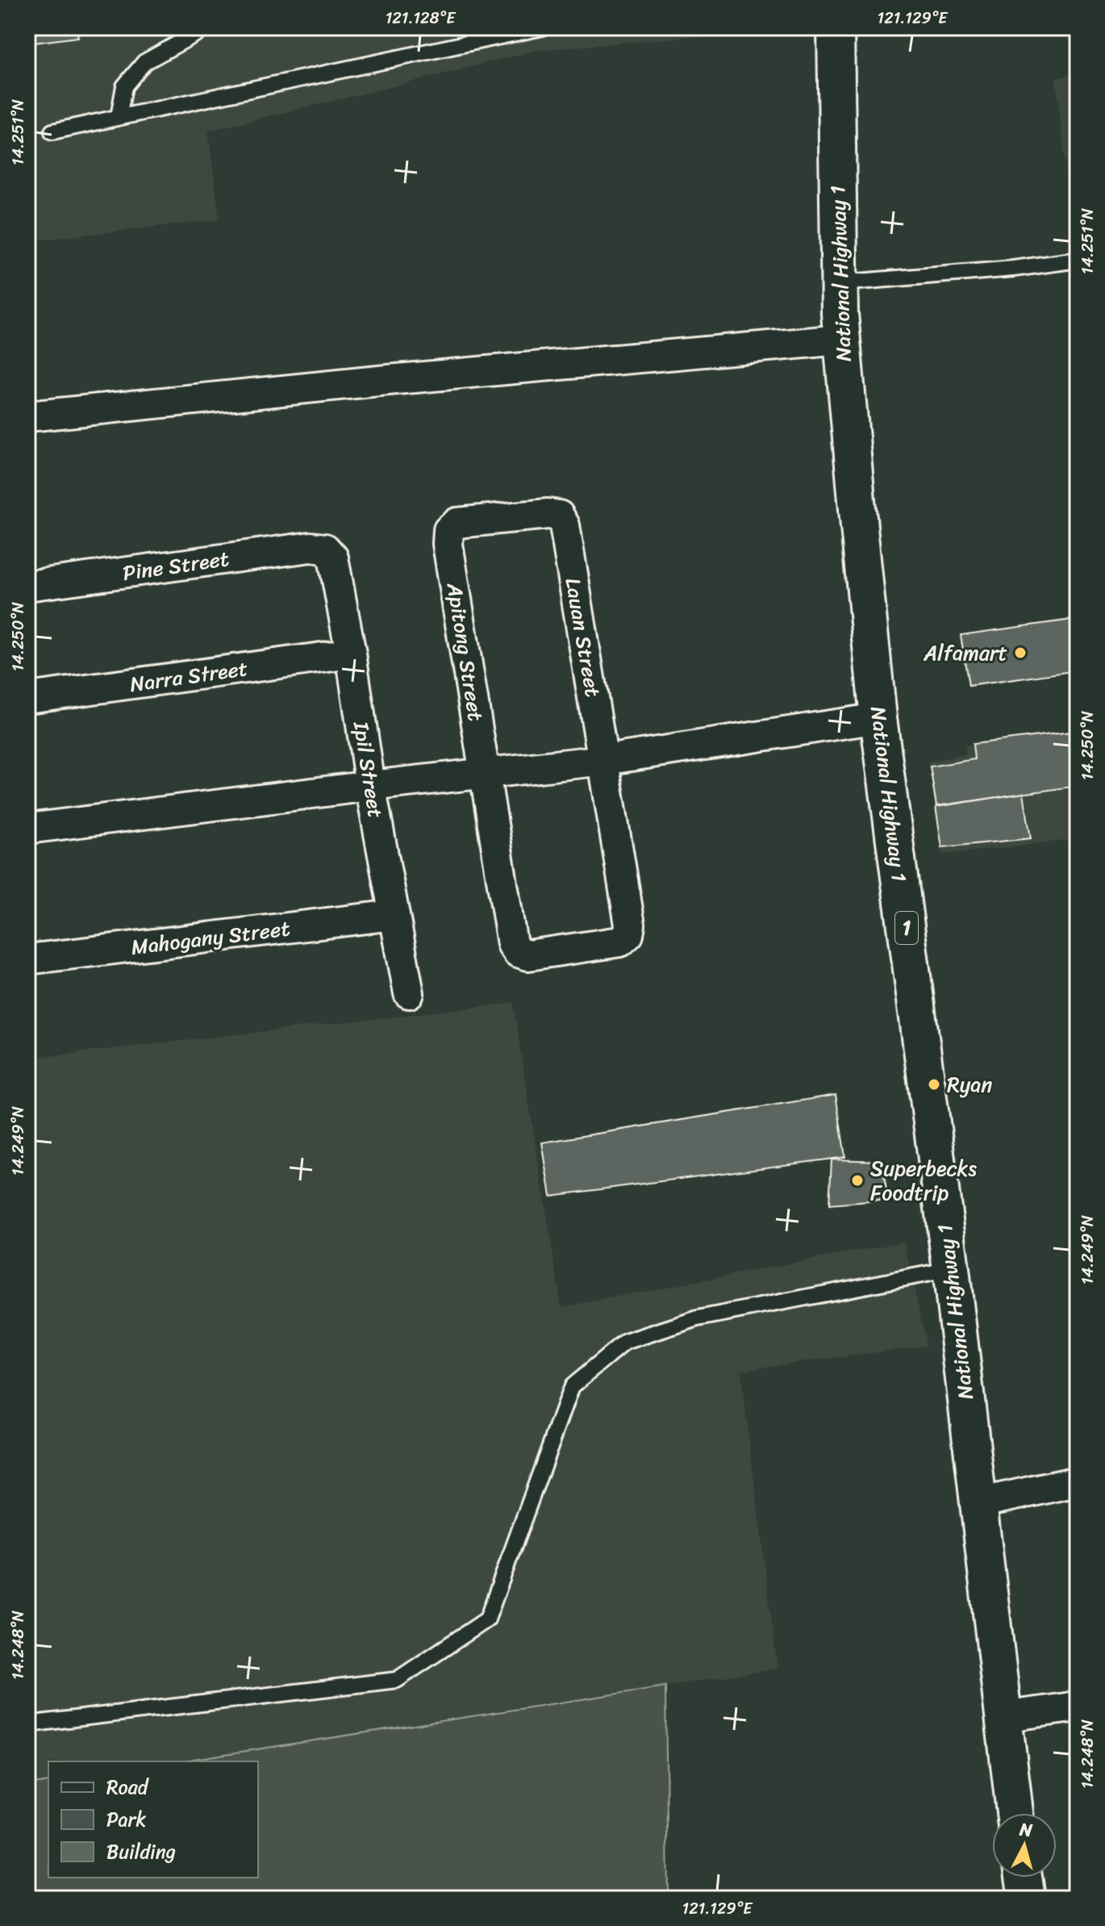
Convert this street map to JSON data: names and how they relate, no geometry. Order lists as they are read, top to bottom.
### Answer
{
  "streets": {
    "highway": ["National Highway 1", "1"],
    "street": [
      "Pine Street",
      "Lauan Street",
      "Apitong Street",
      "Narra Street",
      "Ipil Street",
      "Mahogany Street"
    ]
  },
  "crossings": [
    ["Pine Street", "Ipil Street"],
    ["Lauan Street", "Apitong Street"],
    ["Narra Street", "Ipil Street"],
    ["Ipil Street", "Mahogany Street"]
  ],
  "places": ["Alfamart", "Ryan", "Superbecks Foodtrip"],
  "legend": ["Road", "Park", "Building"],
  "north": "top",
  "coordinates": [
    "121.128°E",
    "121.129°E",
    "14.251°N",
    "14.250°N",
    "14.249°N",
    "14.248°N"
  ]
}
